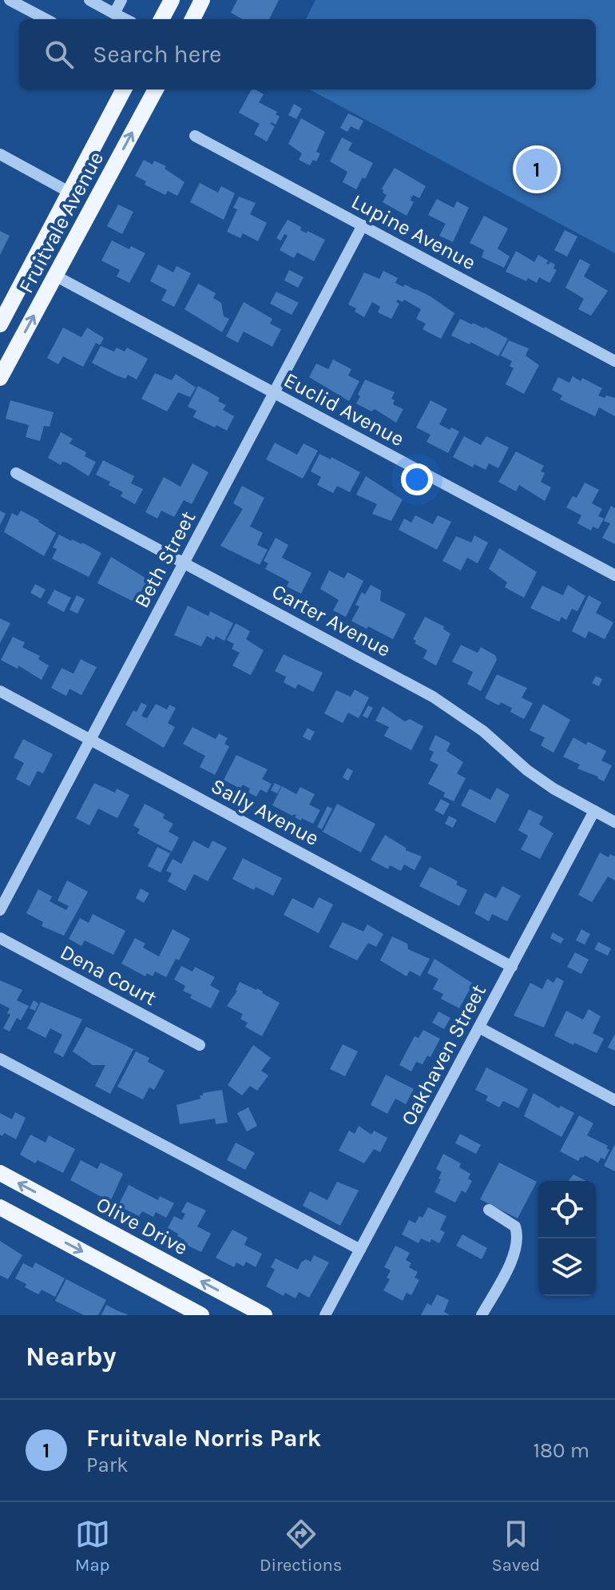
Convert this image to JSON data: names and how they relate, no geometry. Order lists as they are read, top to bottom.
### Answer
{
  "streets": {
    "main road": ["Fruitvale Avenue", "Olive Drive"],
    "street": [
      "Lupine Avenue",
      "Euclid Avenue",
      "Beth Street",
      "Carter Avenue",
      "Sally Avenue",
      "Dena Court",
      "Oakhaven Street"
    ]
  },
  "crossings": [
    ["Fruitvale Avenue", "Euclid Avenue"],
    ["Lupine Avenue", "Beth Street"],
    ["Euclid Avenue", "Beth Street"],
    ["Beth Street", "Carter Avenue"],
    ["Beth Street", "Sally Avenue"],
    ["Carter Avenue", "Oakhaven Street"],
    ["Sally Avenue", "Oakhaven Street"]
  ],
  "page": {
    "search": "Search here",
    "pins": "1",
    "heading": "Nearby",
    "list": [
      {
        "mark": "1",
        "name": "Fruitvale Norris Park",
        "note": "Park",
        "value": "180 m"
      }
    ],
    "nav": ["Map", "Directions", "Saved"]
  }
}
